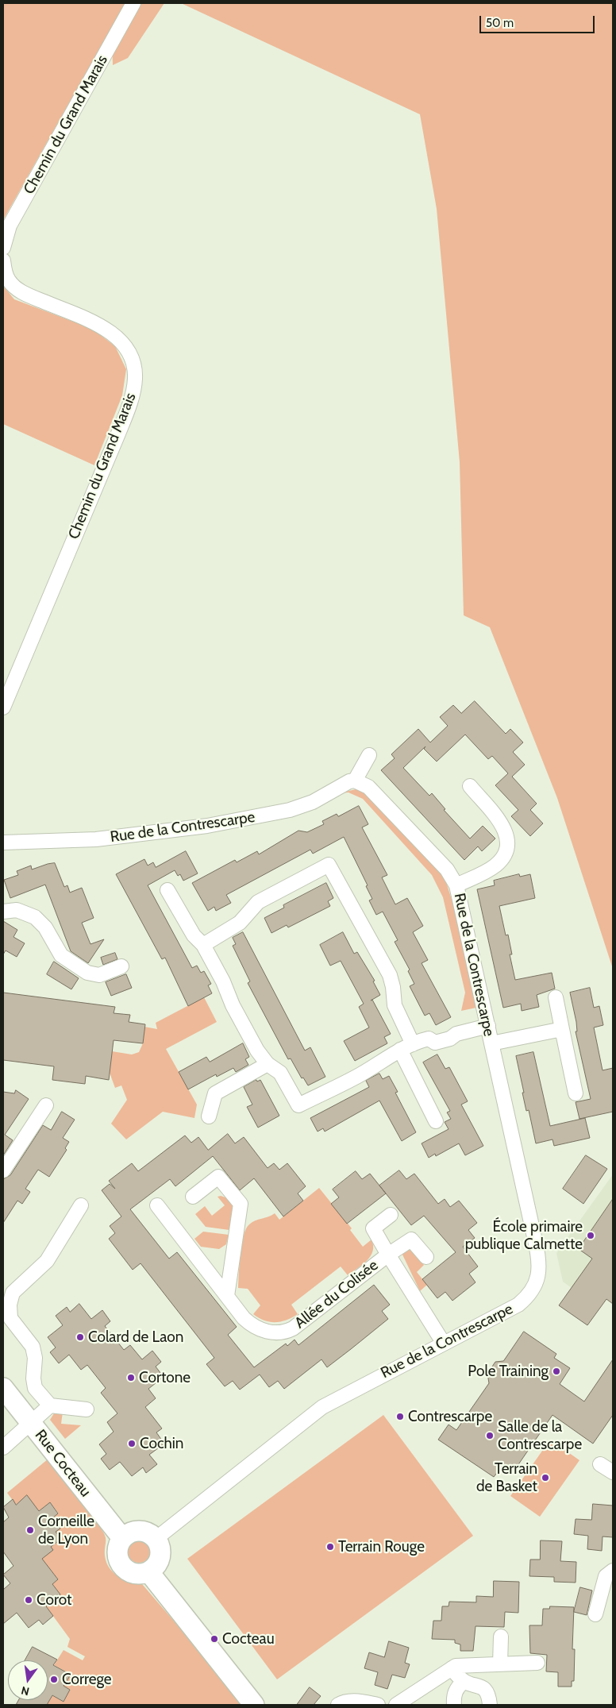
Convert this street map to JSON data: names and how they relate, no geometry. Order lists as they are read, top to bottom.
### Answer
{
  "streets": {
    "street": [
      "Chemin du Grand Marais",
      "Rue de la Contrescarpe",
      "Allée du Colisée",
      "Rue Cocteau"
    ]
  },
  "crossings": [
    ["Rue de la Contrescarpe", "Allée du Colisée"],
    ["Rue de la Contrescarpe", "Rue Cocteau"]
  ],
  "places": [
    "École primaire publique Calmette",
    "Colard de Laon",
    "Pole Training",
    "Cortone",
    "Contrescarpe",
    "Salle de la Contrescarpe",
    "Cochin",
    "Terrain de Basket",
    "Corneille de Lyon",
    "Terrain Rouge",
    "Corot",
    "Cocteau",
    "Correge"
  ],
  "scale_bar": "50 m",
  "north": "bottom"
}
